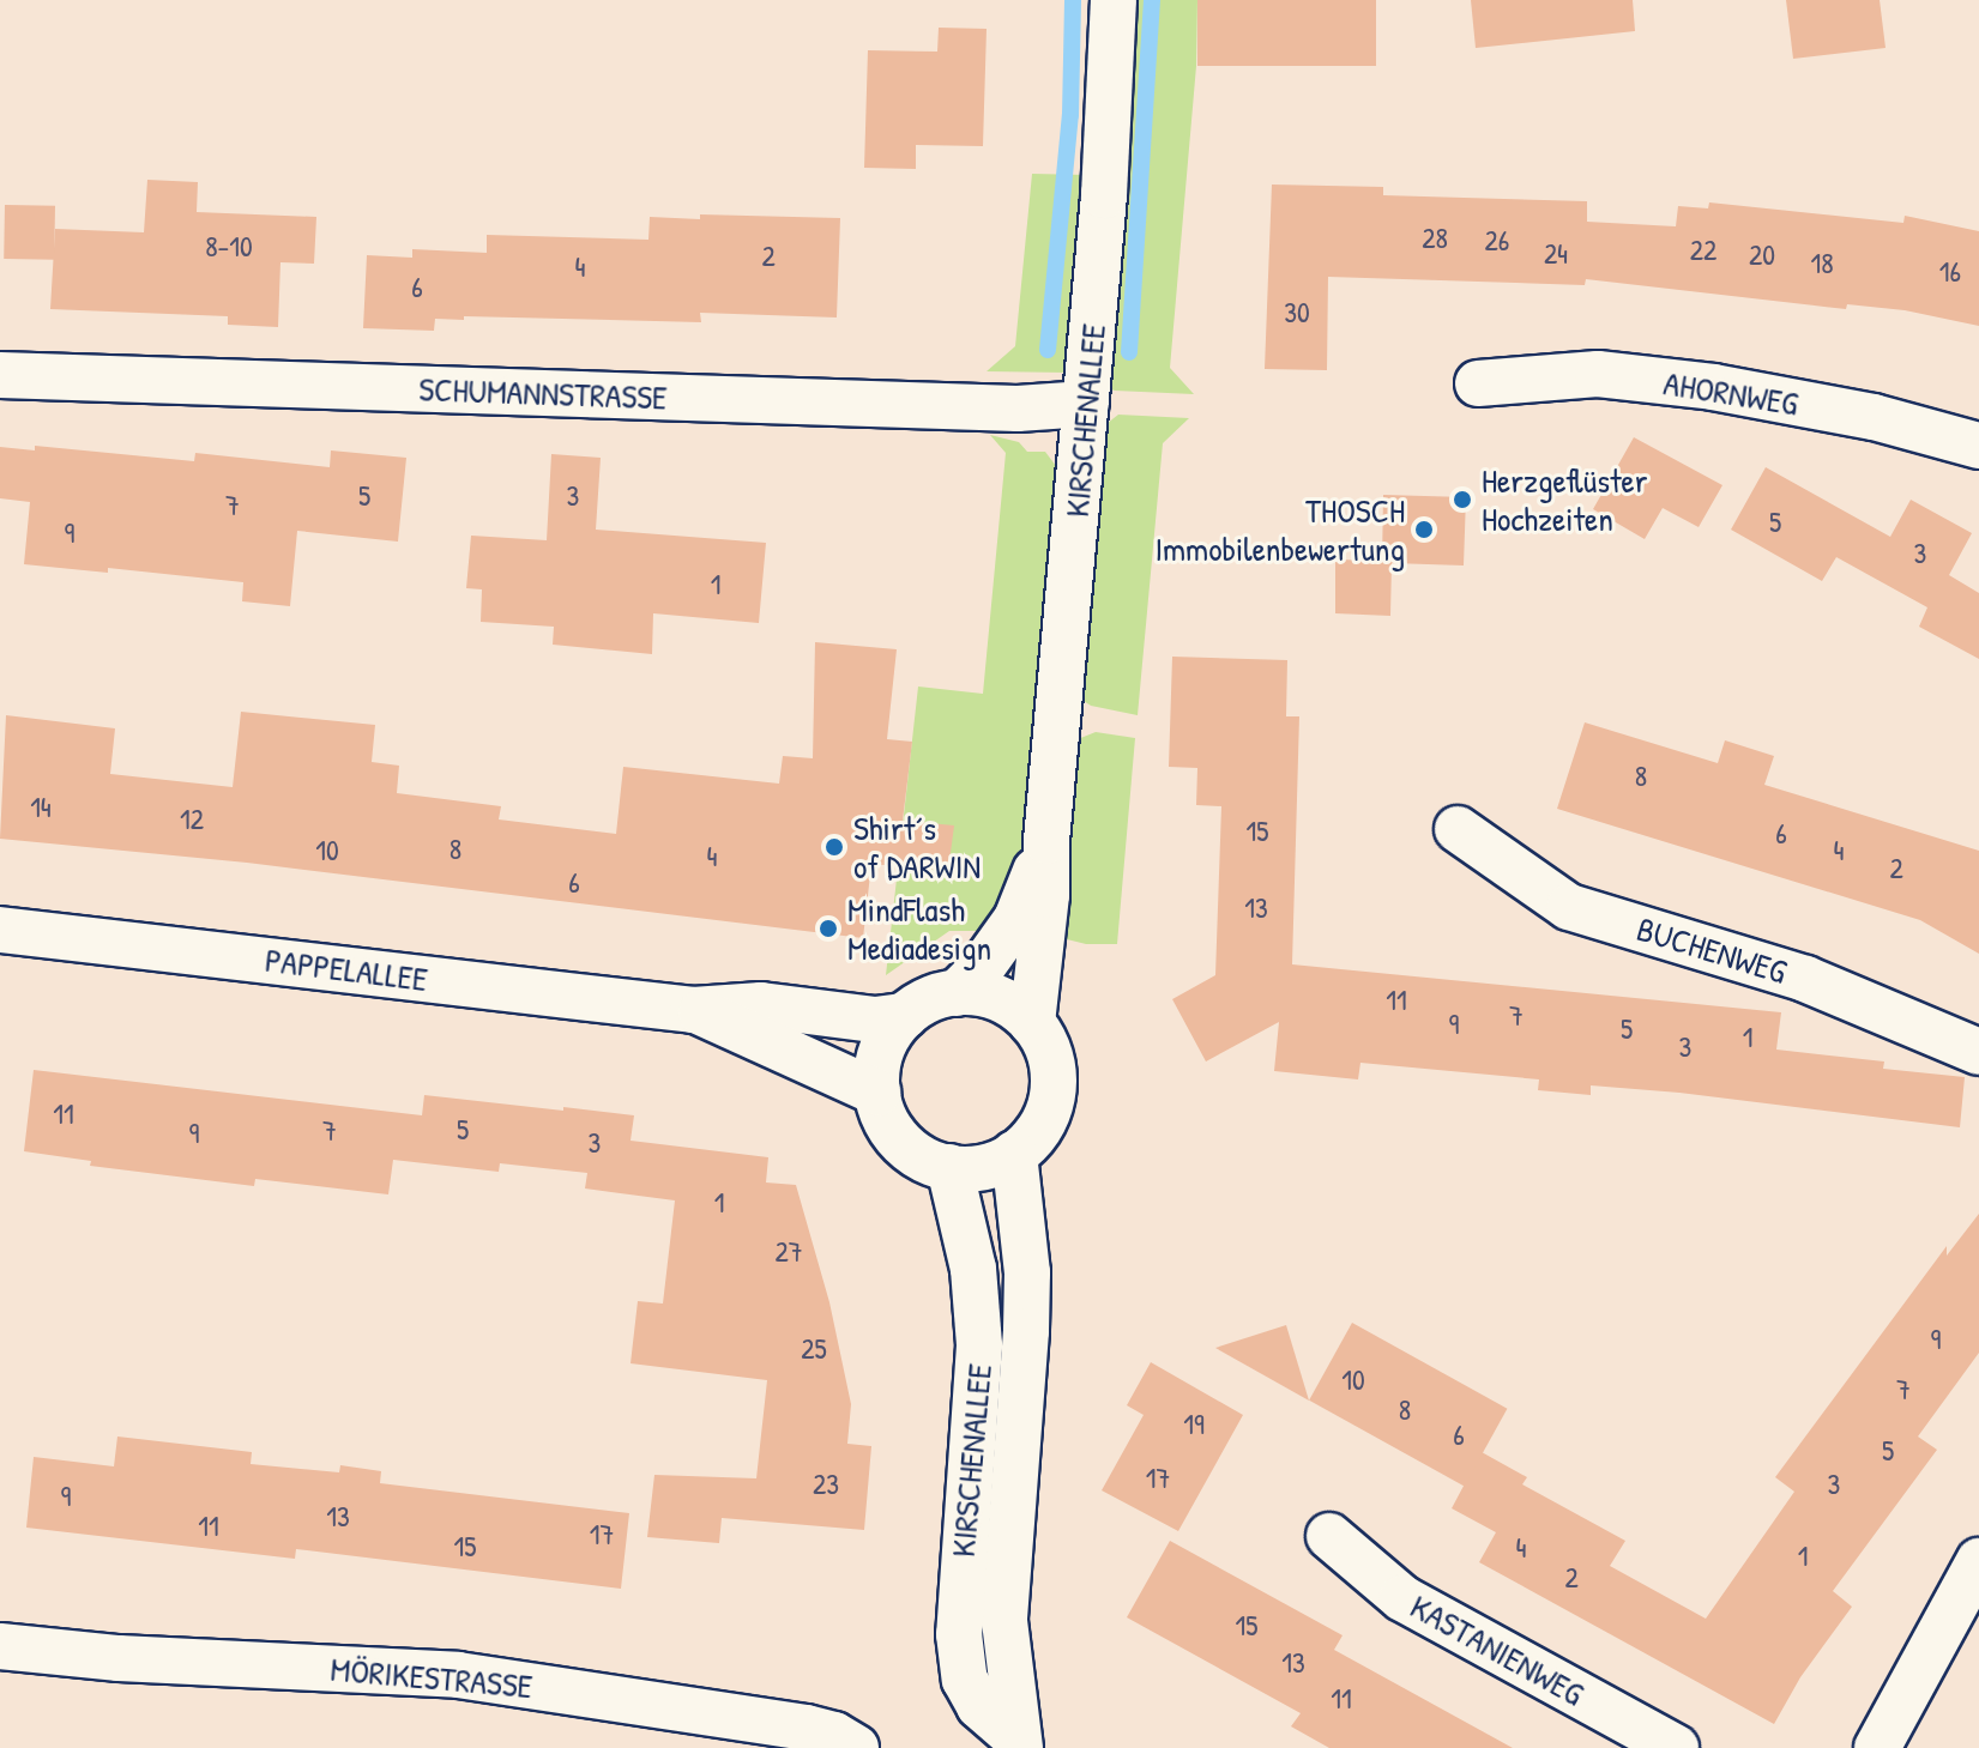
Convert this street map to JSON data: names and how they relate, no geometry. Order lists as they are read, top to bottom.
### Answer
{
  "streets": {
    "street": [
      "SCHUMANNSTRASSE",
      "AHORNWEG",
      "KIRSCHENALLEE",
      "BUCHENWEG",
      "PAPPELALLEE",
      "KASTANIENWEG",
      "MÖRIKESTRASSE"
    ]
  },
  "crossings": [
    ["SCHUMANNSTRASSE", "KIRSCHENALLEE"],
    ["KIRSCHENALLEE", "PAPPELALLEE"]
  ],
  "places": [
    "Herzgeflüster Hochzeiten",
    "THOSCH Immobilenbewertung",
    "Shirt´s of DARWIN",
    "MindFlash Mediadesign"
  ],
  "house_numbers": [
    "28",
    "26",
    "8-10",
    "22",
    "24",
    "20",
    "2",
    "18",
    "4",
    "16",
    "6",
    "30",
    "5",
    "3",
    "7",
    "5",
    "9",
    "3",
    "1",
    "8",
    "14",
    "12",
    "15",
    "6",
    "8",
    "10",
    "4",
    "4",
    "2",
    "6",
    "13",
    "11",
    "7",
    "9",
    "5",
    "1",
    "3",
    "11",
    "5",
    "7",
    "9",
    "3",
    "1",
    "27",
    "9",
    "25",
    "10",
    "7",
    "8",
    "19",
    "6",
    "5",
    "17",
    "23",
    "3",
    "9",
    "13",
    "11",
    "17",
    "15",
    "4",
    "1",
    "2",
    "15",
    "13",
    "11"
  ]
}
